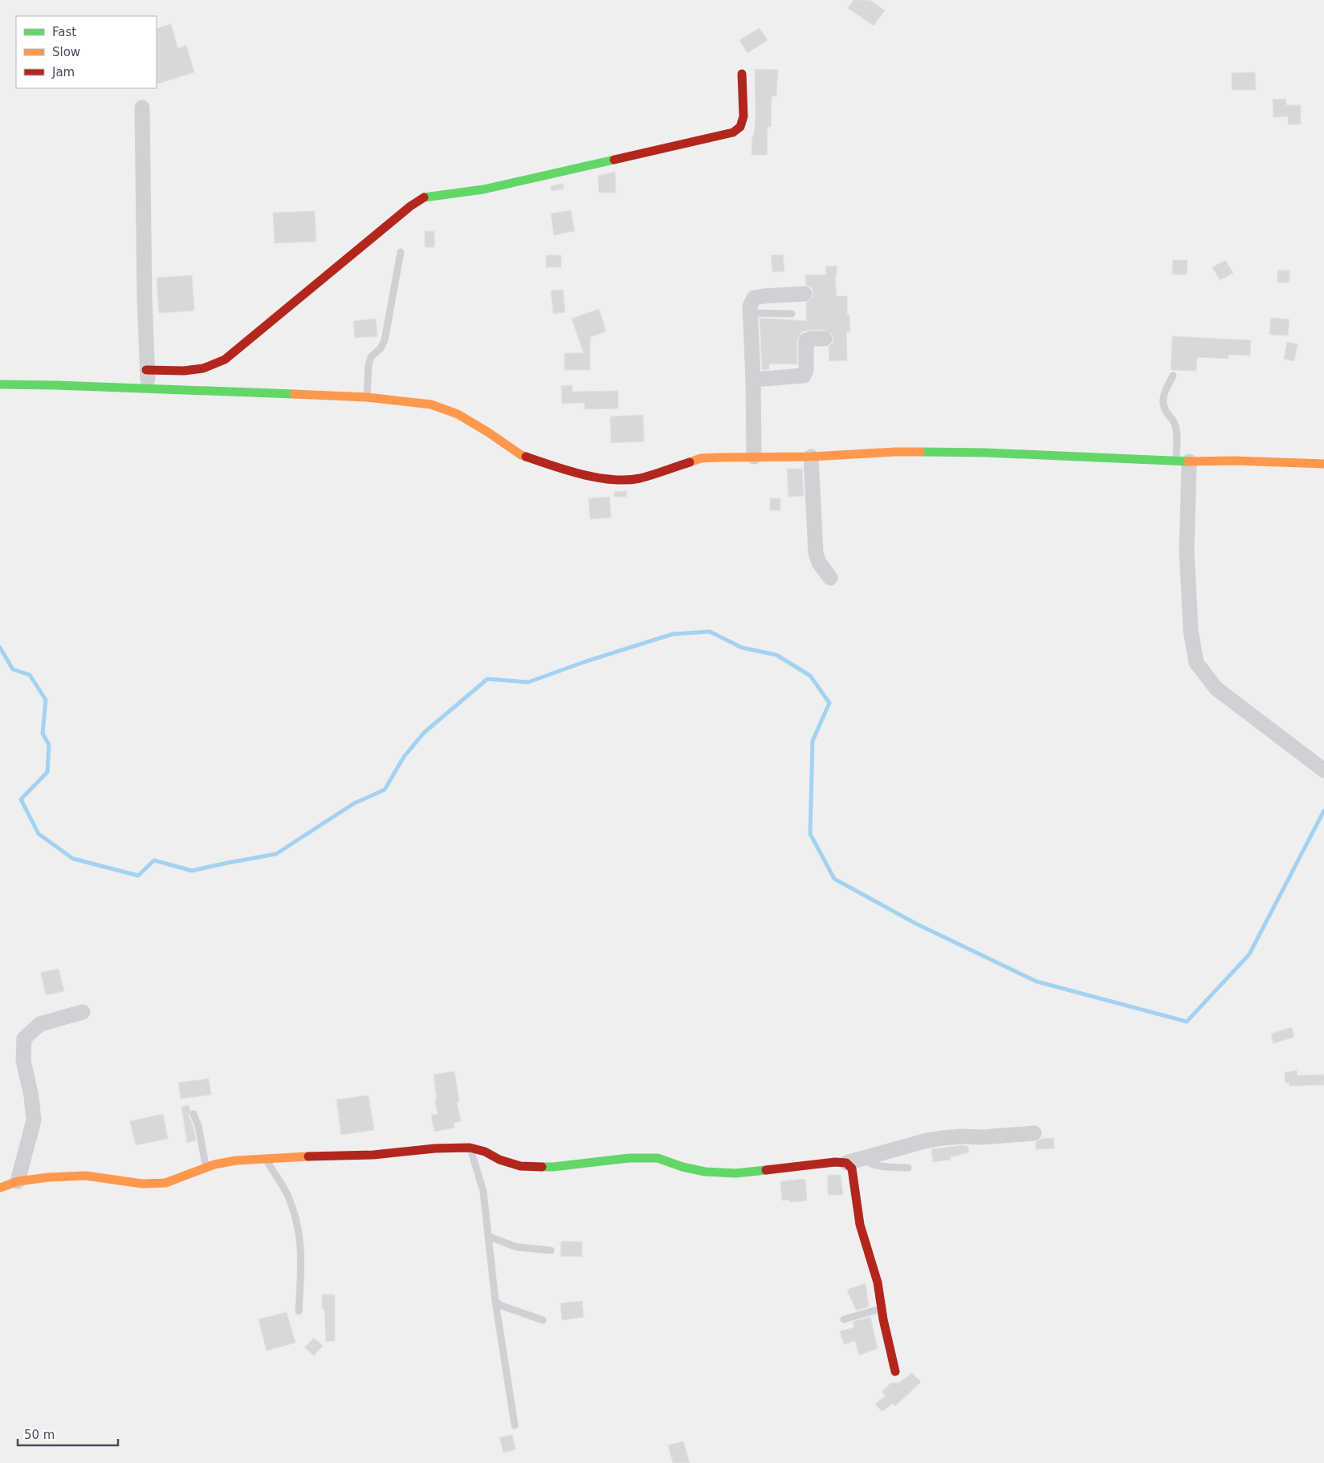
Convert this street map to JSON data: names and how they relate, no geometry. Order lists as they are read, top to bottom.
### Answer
{
  "legend": ["Fast", "Slow", "Jam"],
  "scale_bar": "50 m"
}
